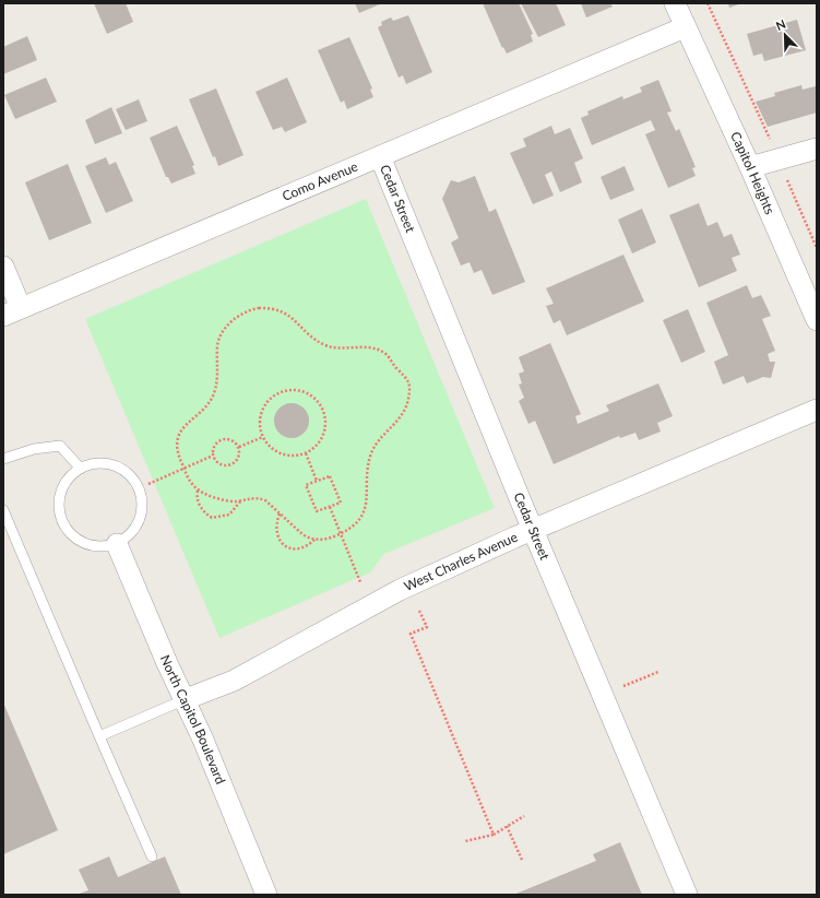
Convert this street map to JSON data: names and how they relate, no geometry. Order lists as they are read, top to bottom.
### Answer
{
  "streets": {
    "street": [
      "Capitol Heights",
      "Como Avenue",
      "Cedar Street",
      "West Charles Avenue",
      "North Capitol Boulevard"
    ]
  },
  "crossings": [
    ["Capitol Heights", "Como Avenue"],
    ["Como Avenue", "Cedar Street"],
    ["Cedar Street", "West Charles Avenue"],
    ["West Charles Avenue", "North Capitol Boulevard"]
  ],
  "north": "top left"
}
